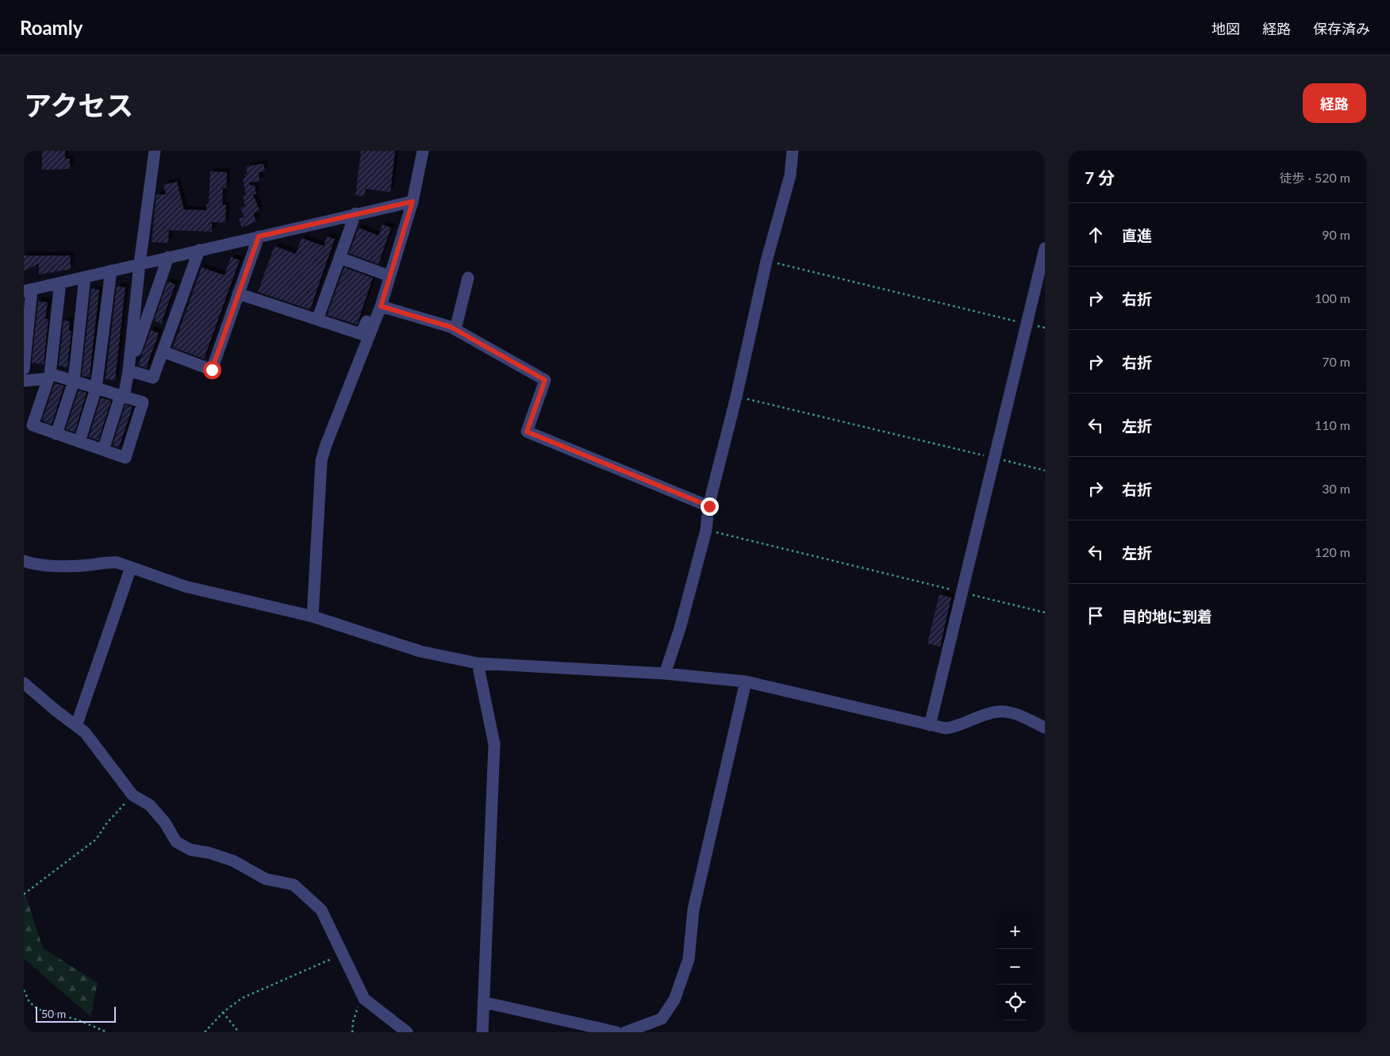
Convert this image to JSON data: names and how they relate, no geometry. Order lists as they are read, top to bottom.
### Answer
{
  "scale_bar": "50 m",
  "page": {
    "header": "Roamly",
    "nav": ["地図", "経路", "保存済み"],
    "title": "アクセス",
    "buttons": "経路",
    "heading": ["7 分", "徒歩 · 520 m"],
    "list": [
      ["直進", "90 m"],
      ["右折", "100 m"],
      ["右折", "70 m"],
      ["左折", "110 m"],
      ["右折", "30 m"],
      ["左折", "120 m"],
      "目的地に到着"
    ],
    "map_buttons": ["+", "−"],
    "scale": "50 m"
  }
}
